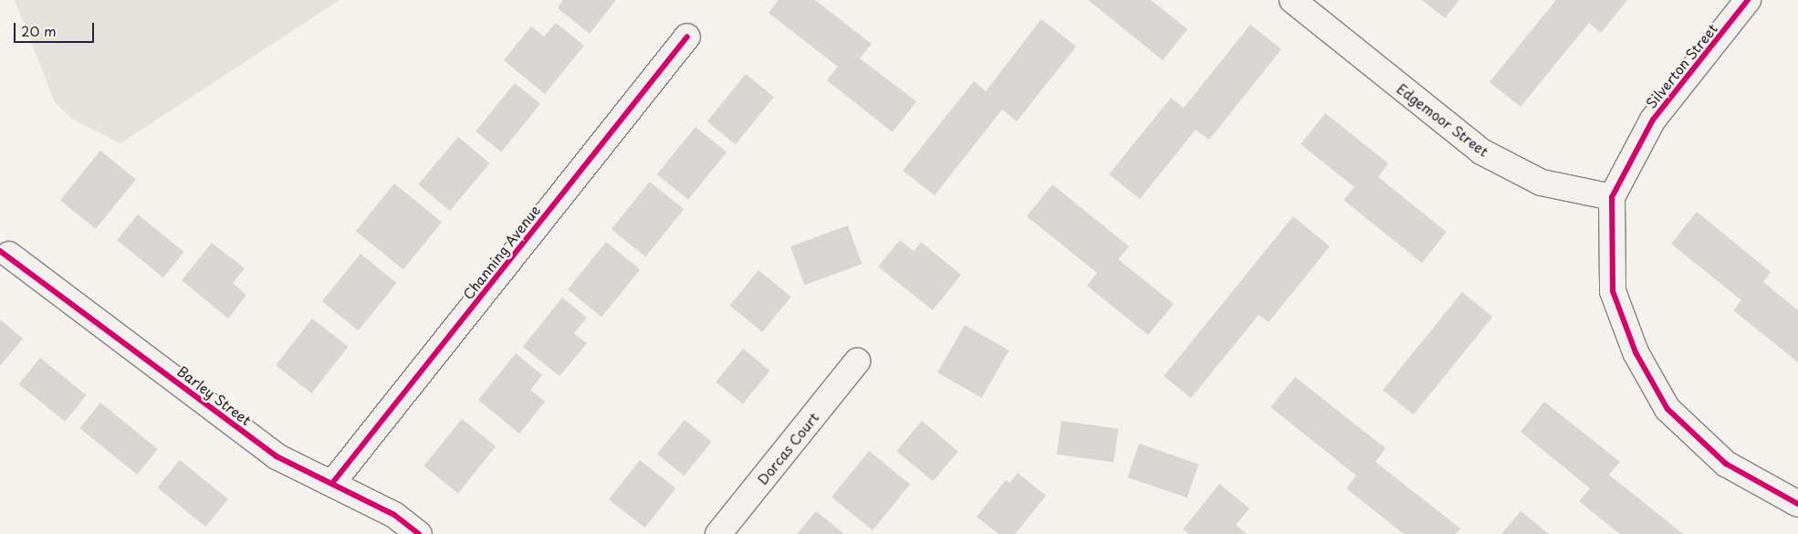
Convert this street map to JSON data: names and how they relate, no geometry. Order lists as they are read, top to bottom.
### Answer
{
  "streets": {
    "street": [
      "Silverton Street",
      "Edgemoor Street",
      "Channing Avenue",
      "Barley Street",
      "Dorcas Court"
    ]
  },
  "crossings": [
    ["Silverton Street", "Edgemoor Street"],
    ["Channing Avenue", "Barley Street"]
  ],
  "scale_bar": "20 m"
}
